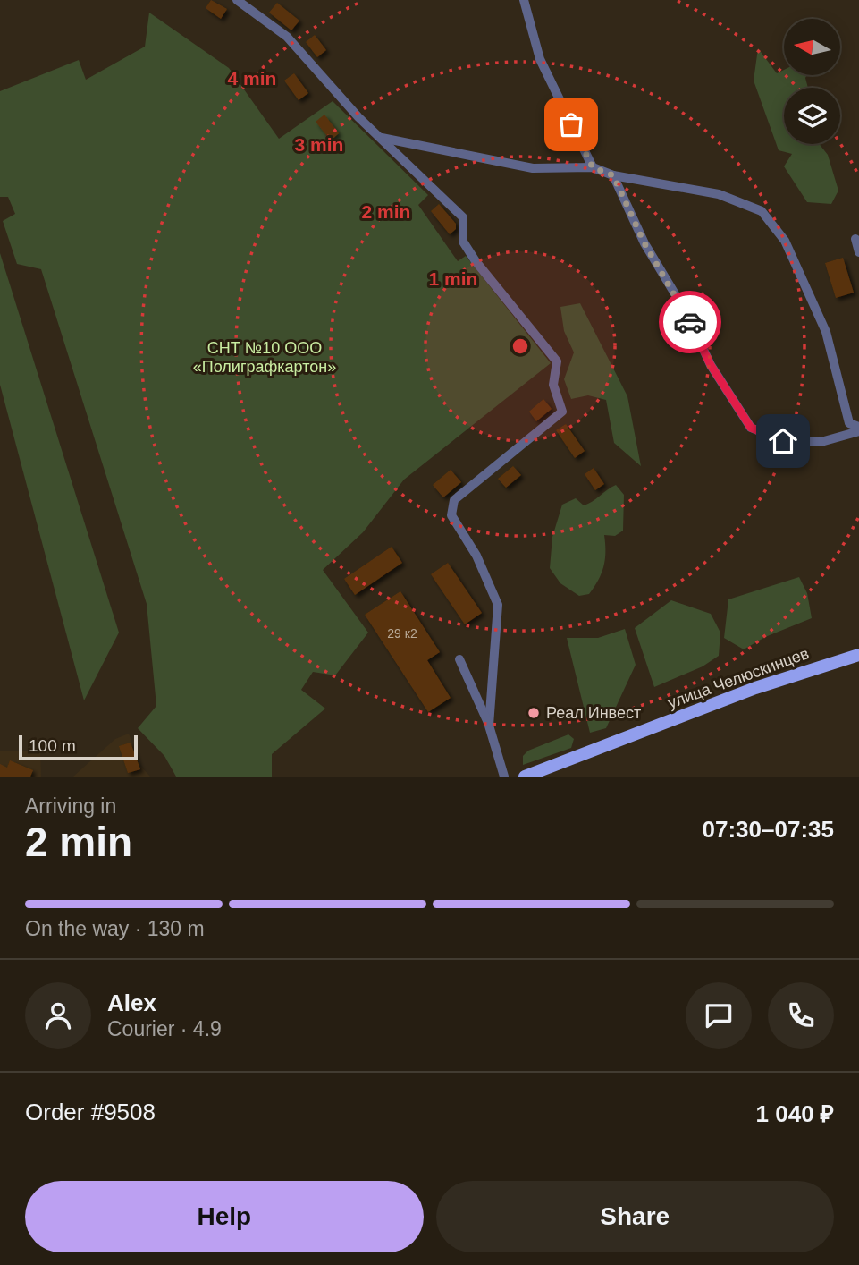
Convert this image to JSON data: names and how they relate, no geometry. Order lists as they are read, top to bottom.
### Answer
{
  "streets": {
    "main road": ["улица Челюскинцев"]
  },
  "parks": ["СНТ №10 ООО «Полиграфкартон»"],
  "places": ["Реал Инвест"],
  "house_numbers": ["29 к2"],
  "scale_bar": "100 m",
  "north": "left",
  "page": {
    "scale": "100 m",
    "heading": ["2 min", "Arriving in", "07:30–07:35"],
    "panel": [
      "Alex",
      "Courier · 4.9",
      "Order #9508",
      "1 040 ₽"
    ],
    "bar": "On the way · 130 m",
    "buttons": ["Help", "Share"]
  },
  "rings": [
    "4 min",
    "3 min",
    "2 min",
    "1 min"
  ]
}
